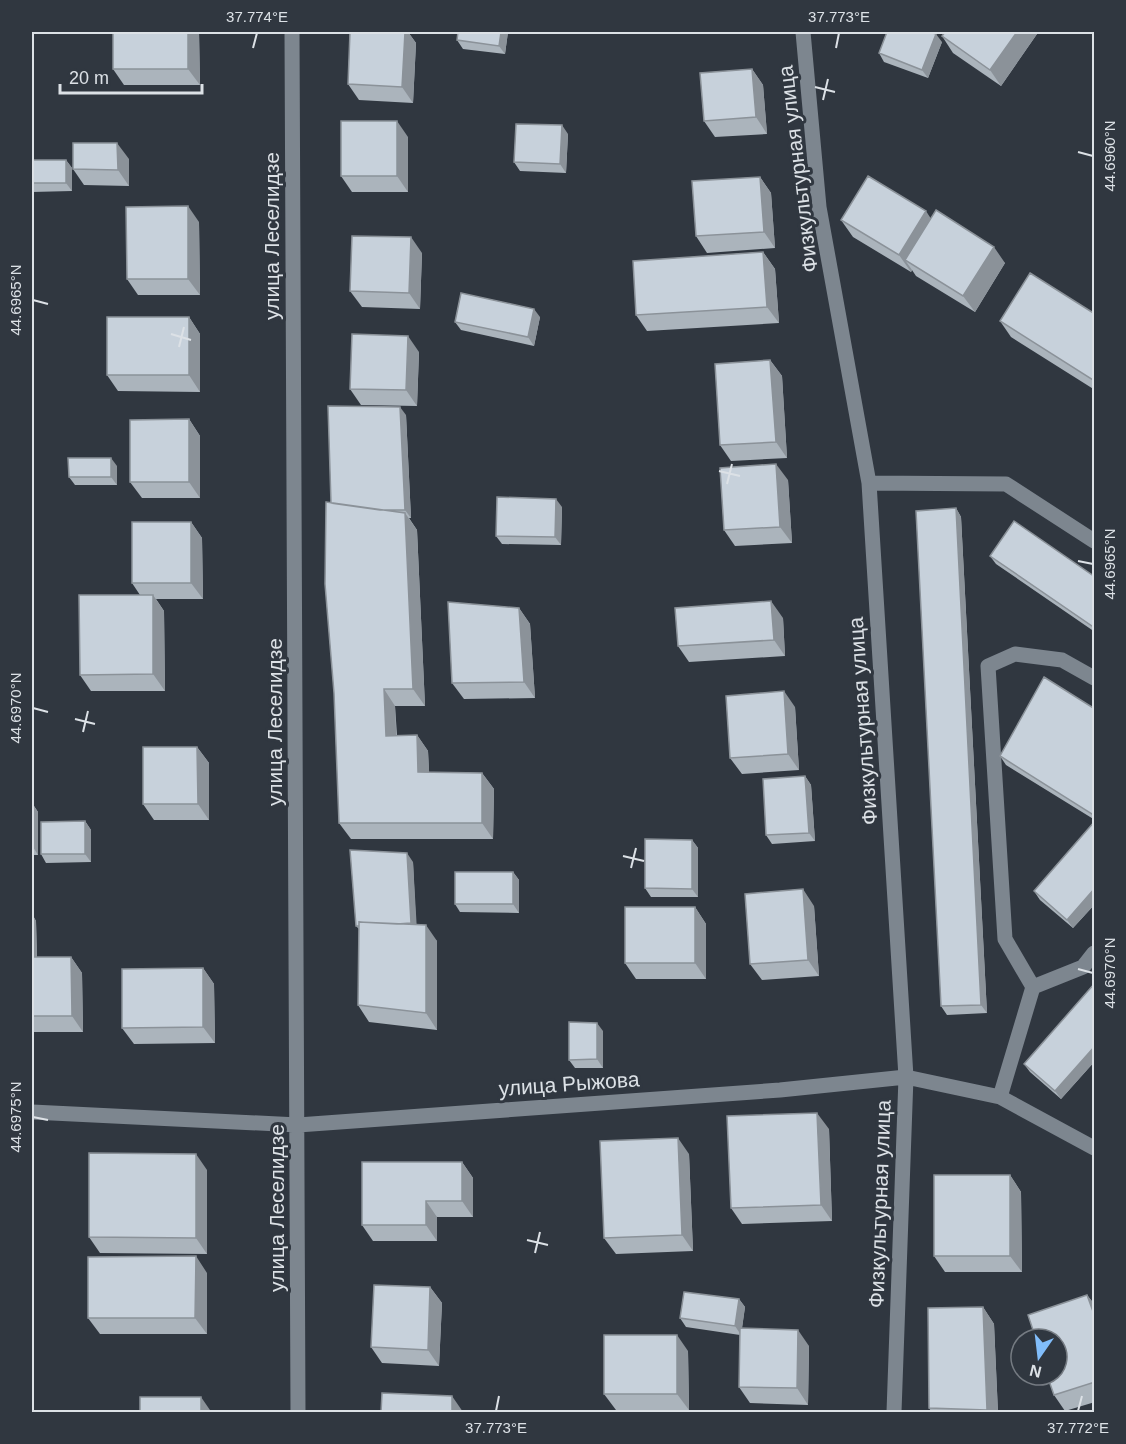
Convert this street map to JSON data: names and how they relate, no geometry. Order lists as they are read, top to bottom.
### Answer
{
  "streets": {
    "street": ["Физкультурная улица", "улица Леселидзе", "улица Рыжова"]
  },
  "crossings": [
    ["Физкультурная улица", "улица Рыжова"],
    ["улица Леселидзе", "улица Рыжова"]
  ],
  "scale_bar": "20 m",
  "north": "bottom",
  "coordinates": [
    "37.774°E",
    "37.773°E",
    "44.6960°N",
    "44.6965°N",
    "44.6970°N",
    "44.6975°N",
    "37.772°E"
  ]
}
